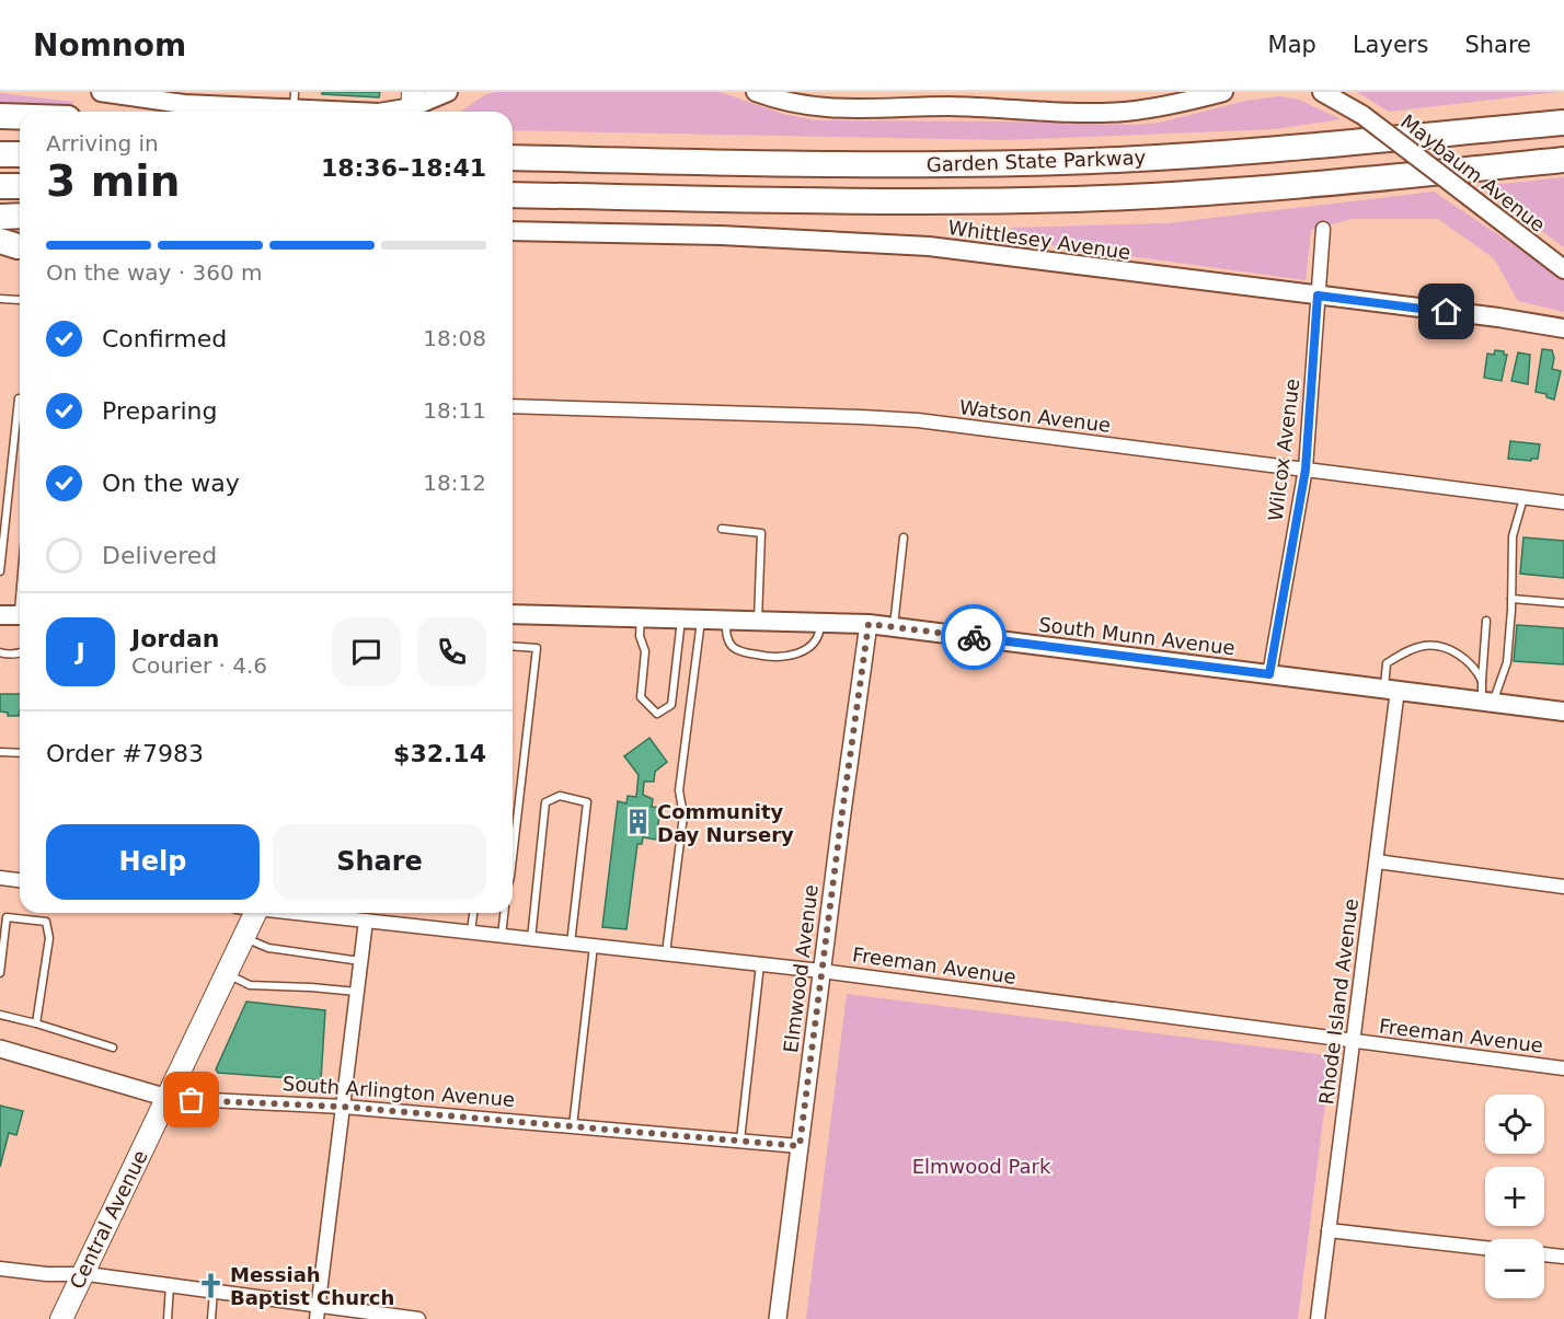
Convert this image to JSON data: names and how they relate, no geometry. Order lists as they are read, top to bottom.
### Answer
{
  "streets": {
    "highway": ["Garden State Parkway"],
    "main road": [
      "Maybaum Avenue",
      "Whittlesey Avenue",
      "South Munn Avenue",
      "Central Avenue"
    ],
    "street": [
      "Watson Avenue",
      "Wilcox Avenue",
      "Freeman Avenue",
      "Elmwood Avenue",
      "Rhode Island Avenue",
      "South Arlington Avenue"
    ]
  },
  "crossings": [
    ["Whittlesey Avenue", "Wilcox Avenue"],
    ["Watson Avenue", "Wilcox Avenue"],
    ["Wilcox Avenue", "South Munn Avenue"],
    ["South Munn Avenue", "Elmwood Avenue"],
    ["South Munn Avenue", "Rhode Island Avenue"],
    ["Freeman Avenue", "Elmwood Avenue"],
    ["Freeman Avenue", "Rhode Island Avenue"],
    ["Elmwood Avenue", "South Arlington Avenue"],
    ["South Arlington Avenue", "Central Avenue"]
  ],
  "parks": ["Elmwood Park"],
  "places": {
    "building": ["Community Day Nursery"],
    "church": ["Messiah Baptist Church"]
  },
  "page": {
    "header": "Nomnom",
    "nav": ["Map", "Layers", "Share"],
    "heading": ["3 min", "Arriving in", "18:36–18:41"],
    "panel": [
      "Jordan",
      "Courier · 4.6",
      "Order #7983",
      "$32.14"
    ],
    "bar": "On the way · 360 m",
    "list": [
      ["Confirmed", "18:08"],
      ["Preparing", "18:11"],
      ["On the way", "18:12"],
      "Delivered"
    ],
    "round": "J",
    "buttons": ["Help", "Share"],
    "map_buttons": ["+", "−"]
  }
}
